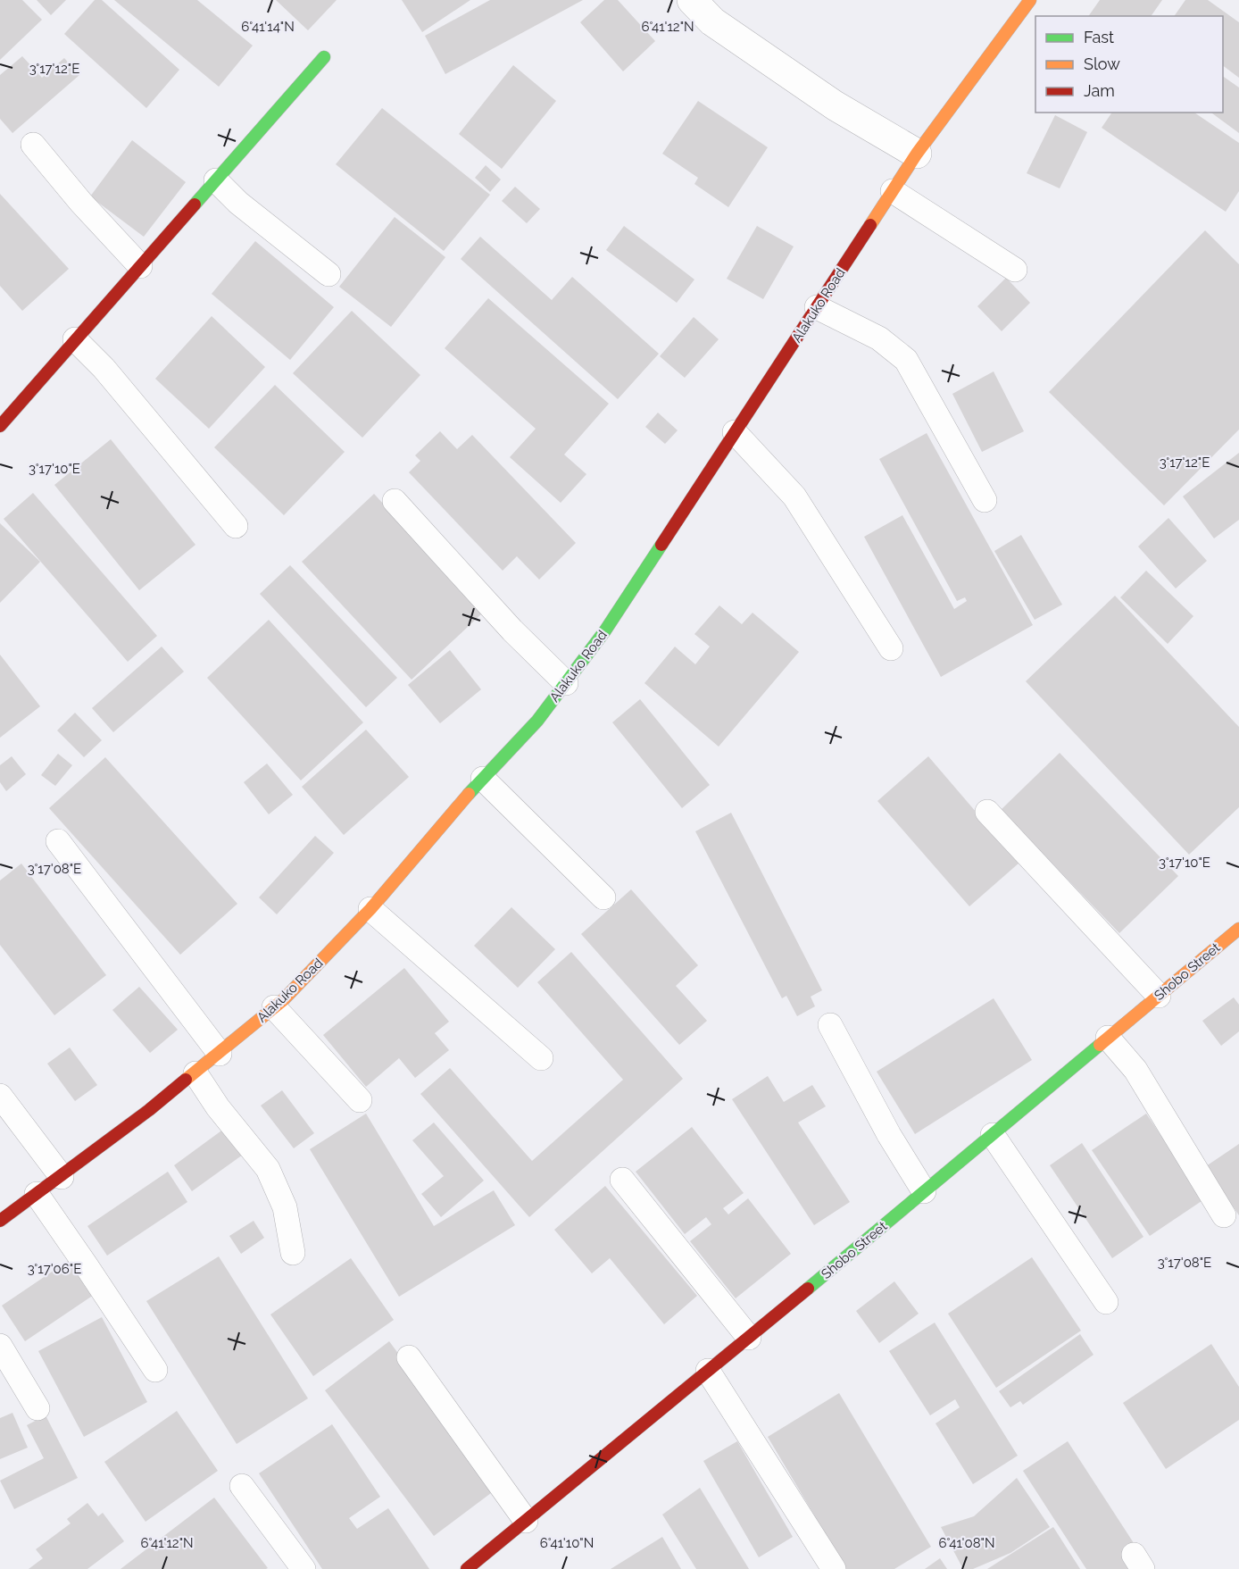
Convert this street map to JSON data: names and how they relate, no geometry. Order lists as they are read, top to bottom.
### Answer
{
  "streets": {
    "main road": ["Alakuko Road", "Shobo Street"]
  },
  "legend": ["Fast", "Slow", "Jam"],
  "coordinates": [
    "6°41'14\"N",
    "6°41'12\"N",
    "3°17'12\"E",
    "3°17'10\"E",
    "3°17'08\"E",
    "3°17'06\"E",
    "6°41'10\"N",
    "6°41'08\"N"
  ]
}
